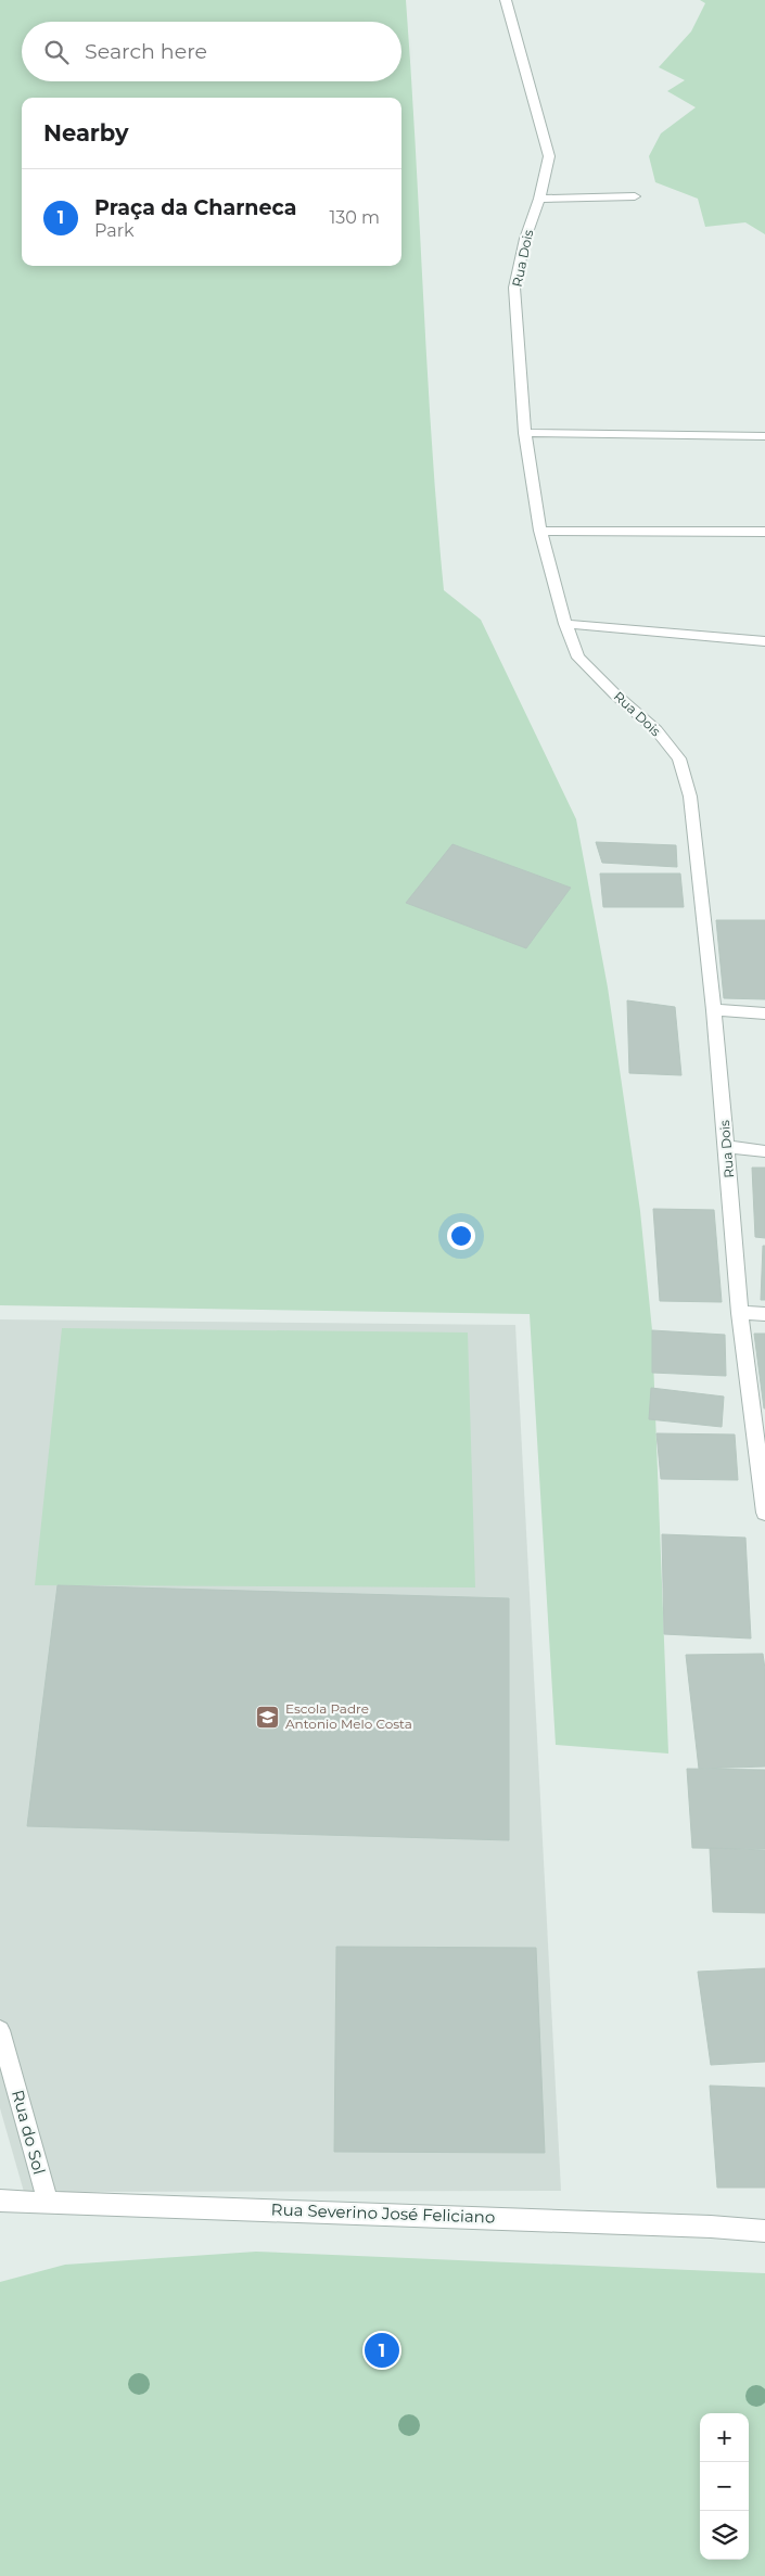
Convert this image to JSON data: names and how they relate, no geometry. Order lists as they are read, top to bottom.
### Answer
{
  "streets": {
    "street": ["Rua Dois", "Rua do Sol", "Rua Severino José Feliciano"]
  },
  "crossings": [
    ["Rua do Sol", "Rua Severino José Feliciano"]
  ],
  "places": {
    "school or university": ["Escola Padre Antonio Melo Costa"]
  },
  "page": {
    "search": "Search here",
    "heading": "Nearby",
    "list": [
      {
        "mark": "1",
        "name": "Praça da Charneca",
        "note": "Park",
        "value": "130 m"
      }
    ],
    "pins": "1",
    "map_buttons": ["+", "−"]
  }
}
